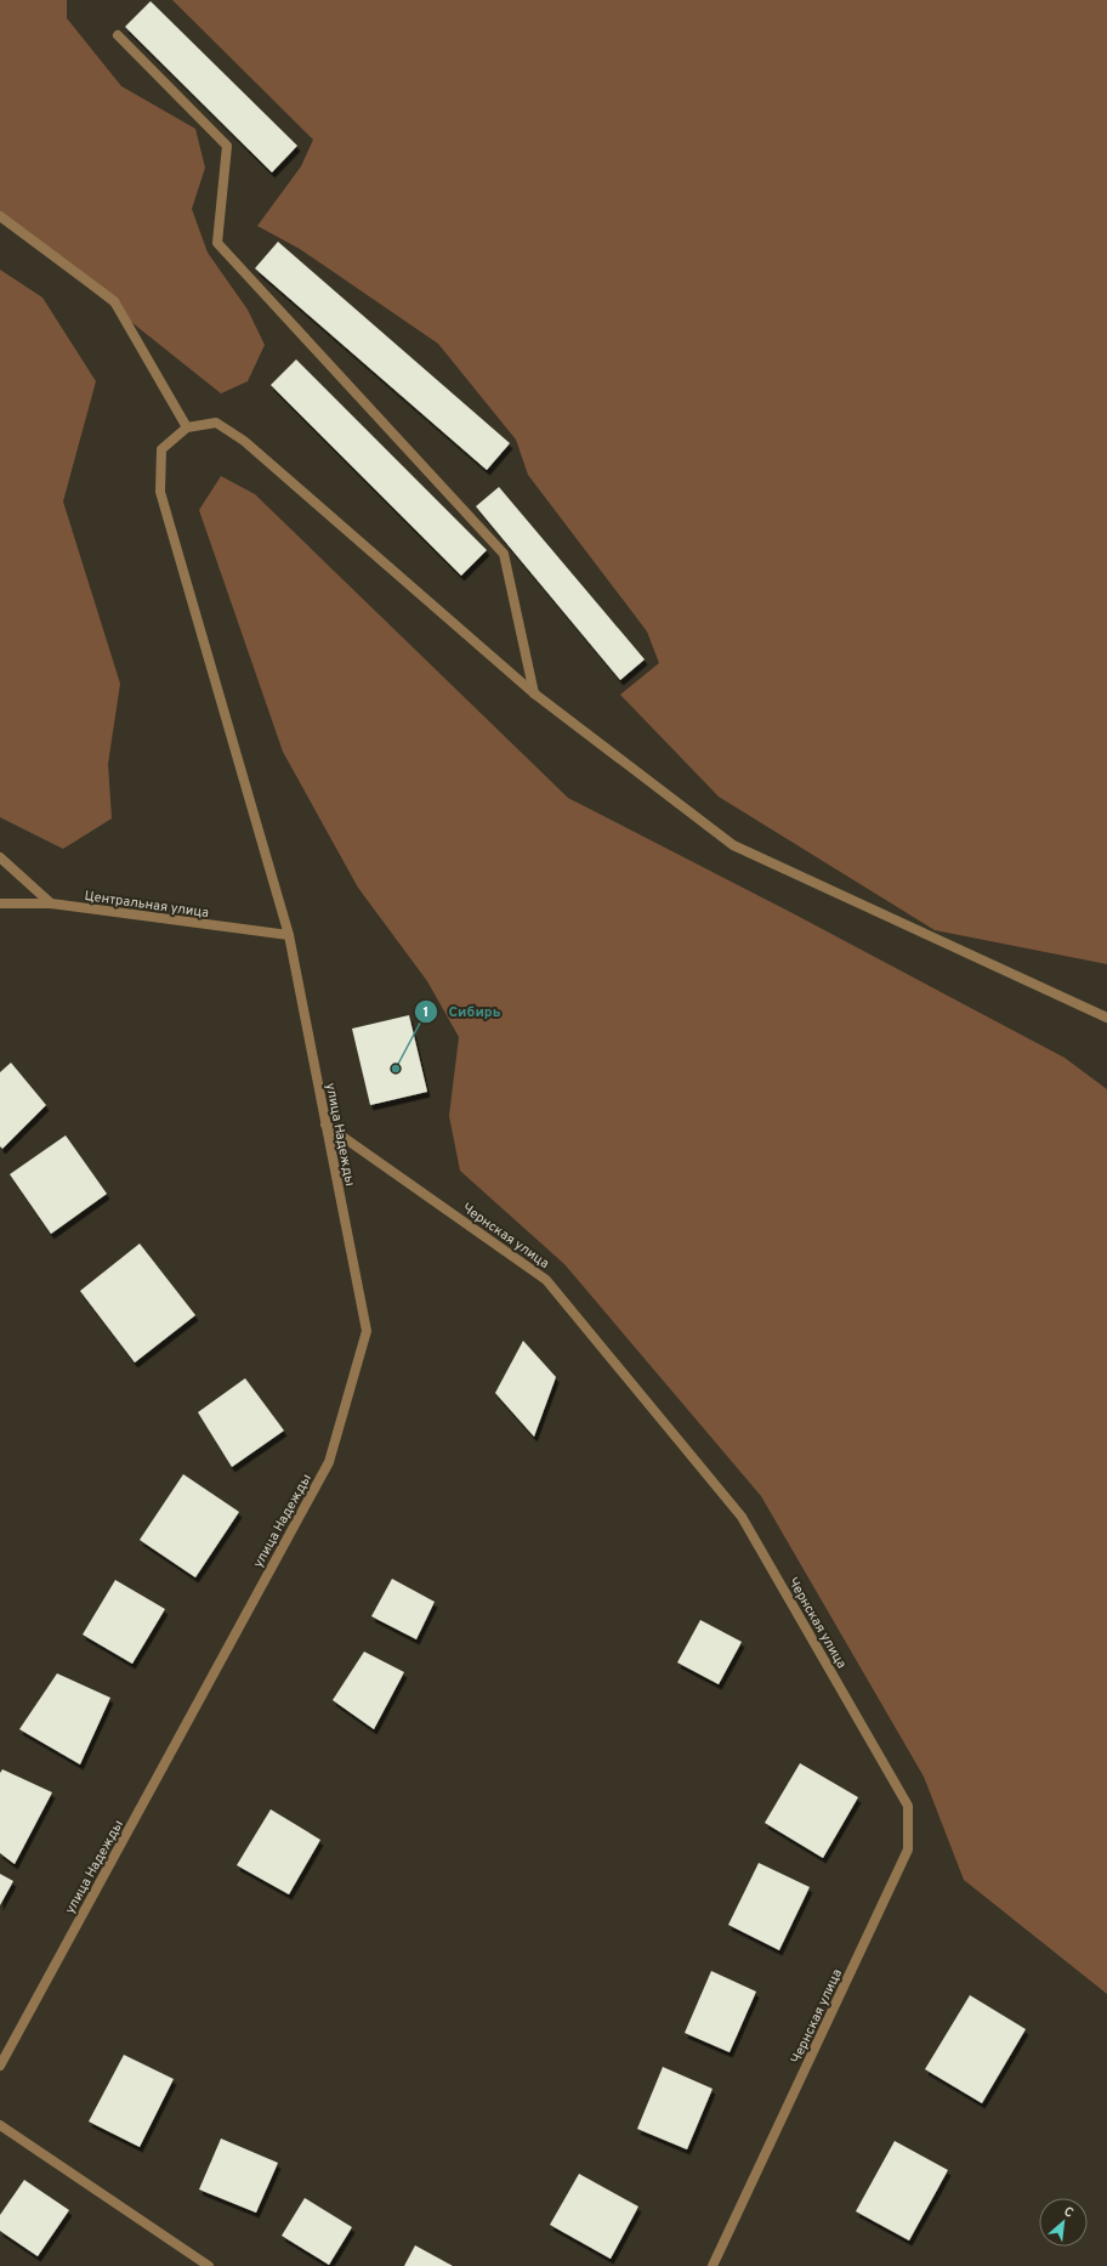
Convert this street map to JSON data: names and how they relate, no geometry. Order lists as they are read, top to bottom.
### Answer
{
  "streets": {
    "street": ["Центральная улица", "улица Надежды", "Чернская улица"]
  },
  "crossings": [
    ["Центральная улица", "улица Надежды"],
    ["улица Надежды", "Чернская улица"]
  ],
  "places": ["Сибирь"],
  "north": "top right"
}
